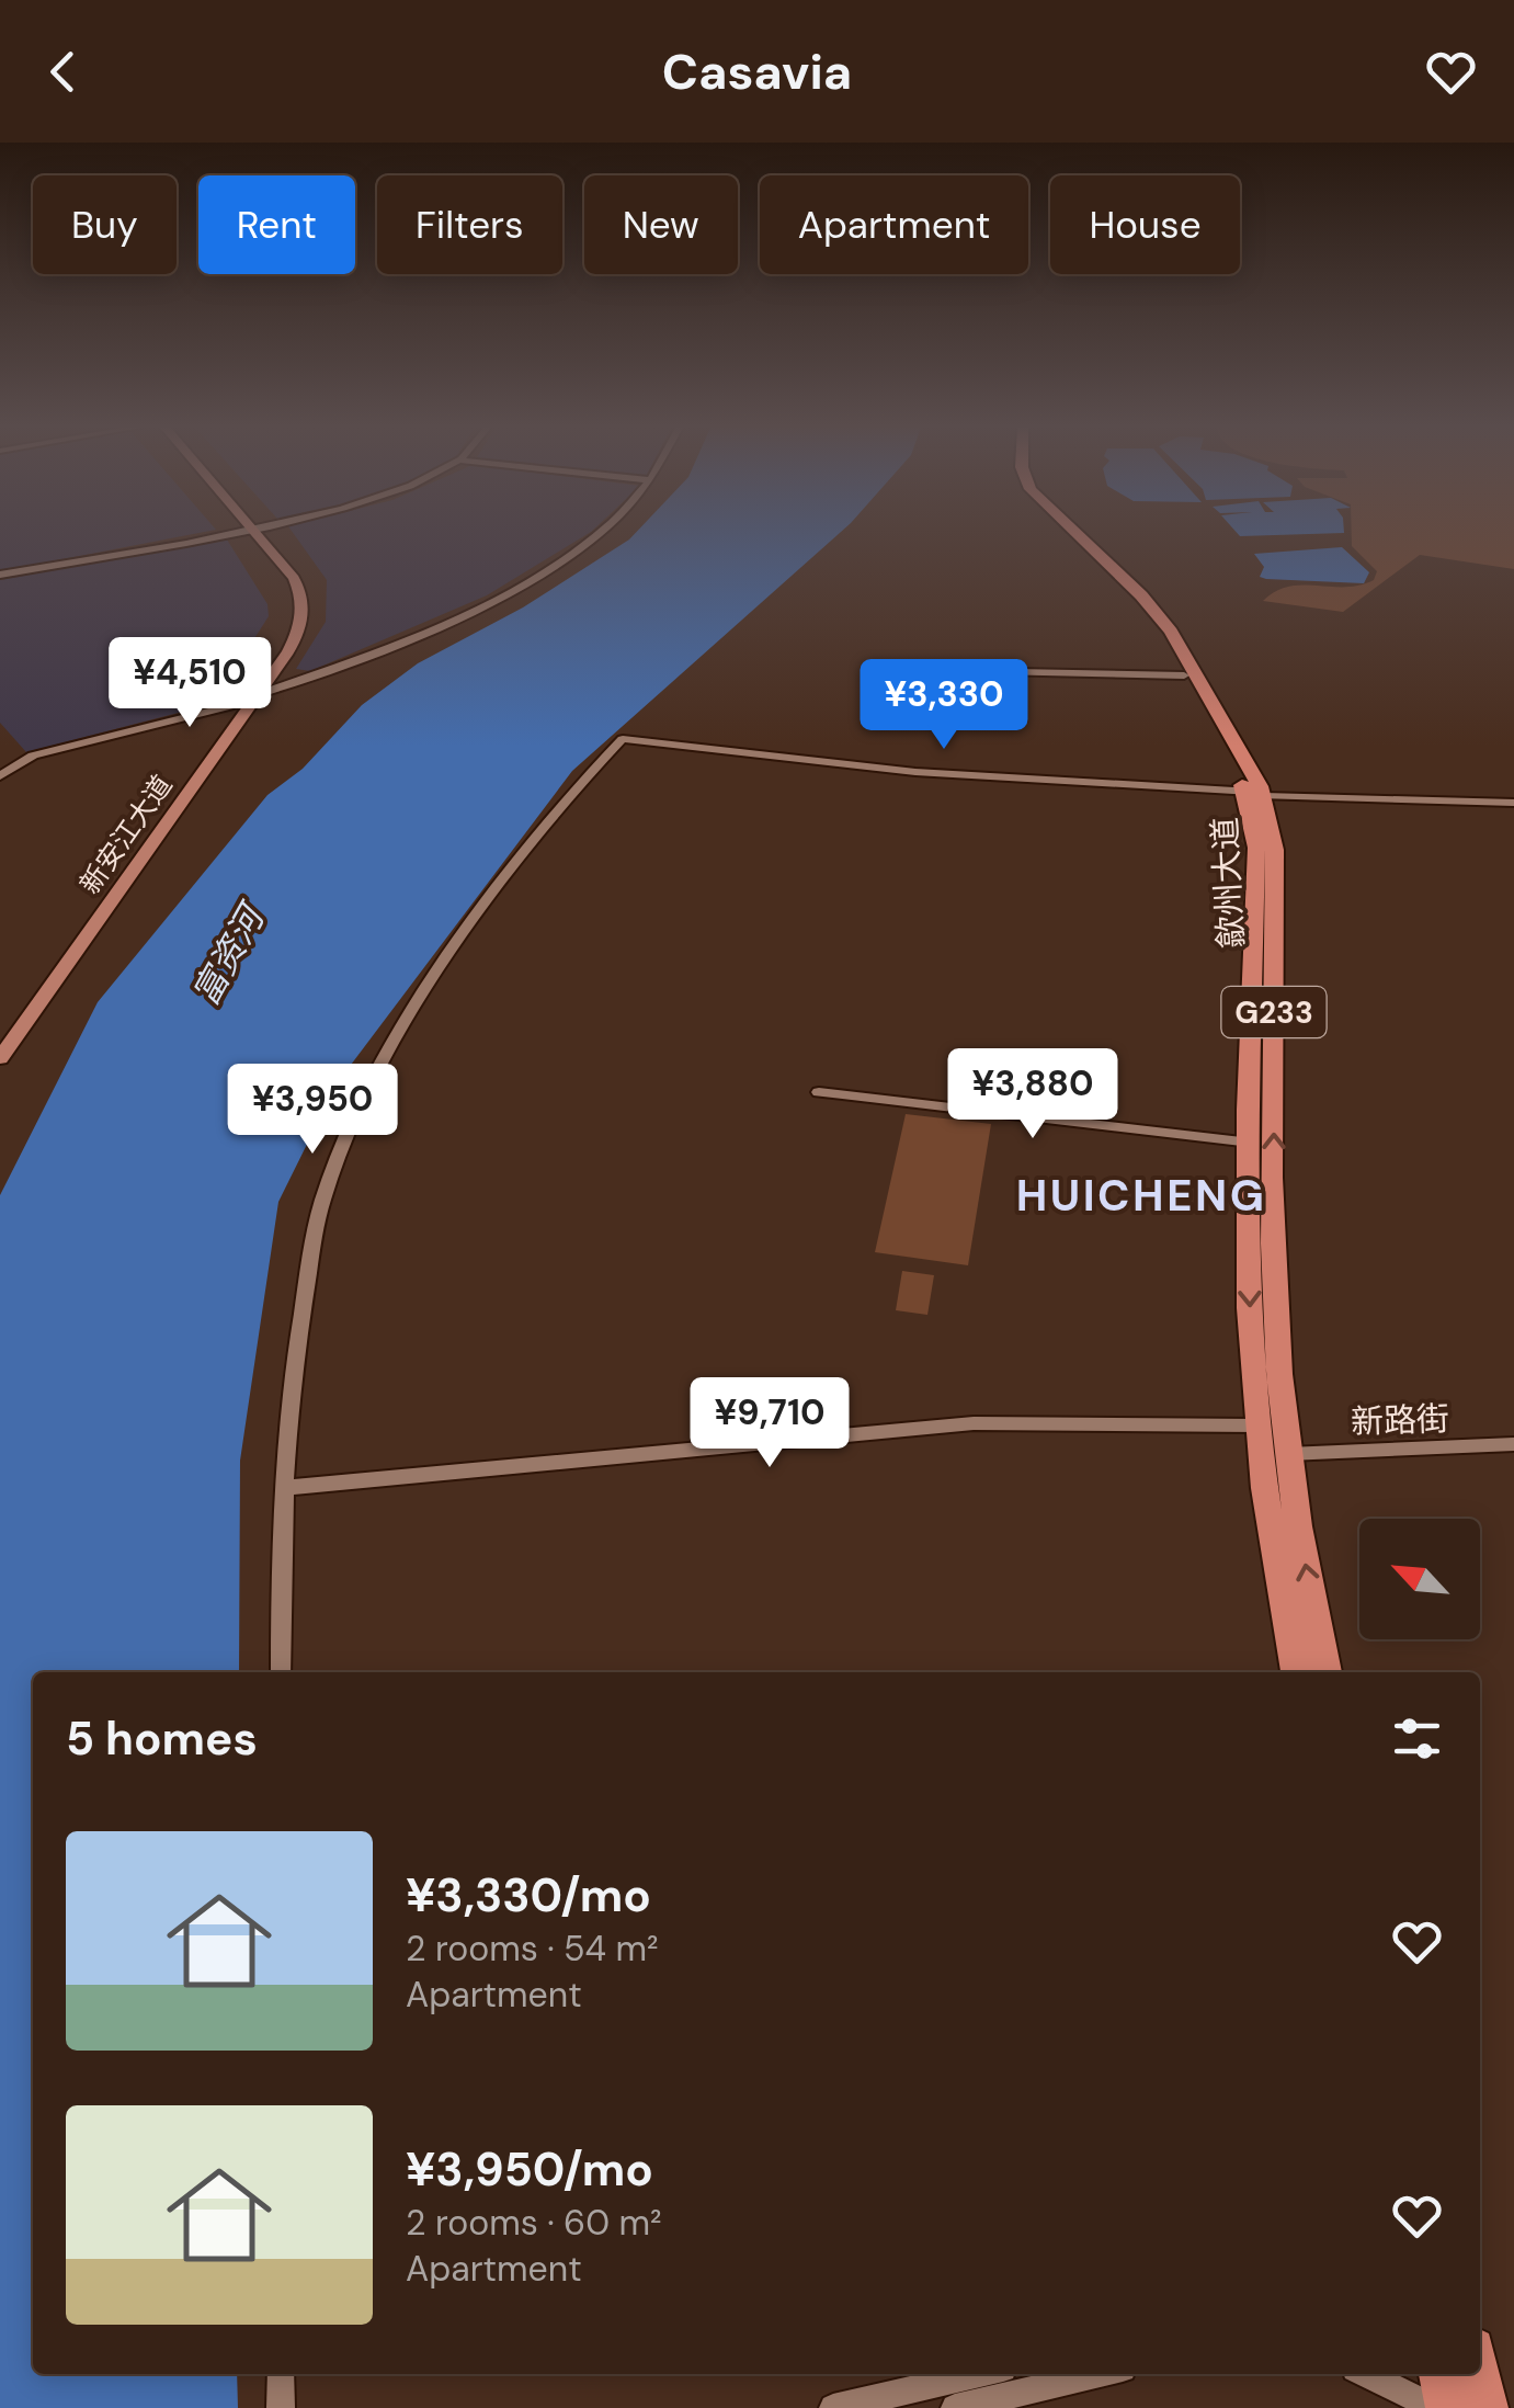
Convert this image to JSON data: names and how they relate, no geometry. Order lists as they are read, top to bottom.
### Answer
{
  "streets": {
    "highway": ["歙州大道", "G233"],
    "main road": ["新安江大道"],
    "street": ["新路街"]
  },
  "crossings": [
    ["歙州大道", "新路街"]
  ],
  "districts": ["HUICHENG"],
  "water": ["富资河"],
  "north": "top left",
  "page": {
    "header": "Casavia",
    "chip": [
      "Buy",
      "Rent",
      "Filters",
      "New",
      "Apartment",
      "House"
    ],
    "price": [
      "¥4,510",
      "¥3,330",
      "¥3,880",
      "¥3,950",
      "¥9,710"
    ],
    "heading": "5 homes",
    "list": [
      {
        "name": "¥3,330/mo",
        "note": "2 rooms · 54 m² · Apartment"
      },
      {
        "name": "¥3,950/mo",
        "note": "2 rooms · 60 m² · Apartment"
      }
    ]
  }
}
